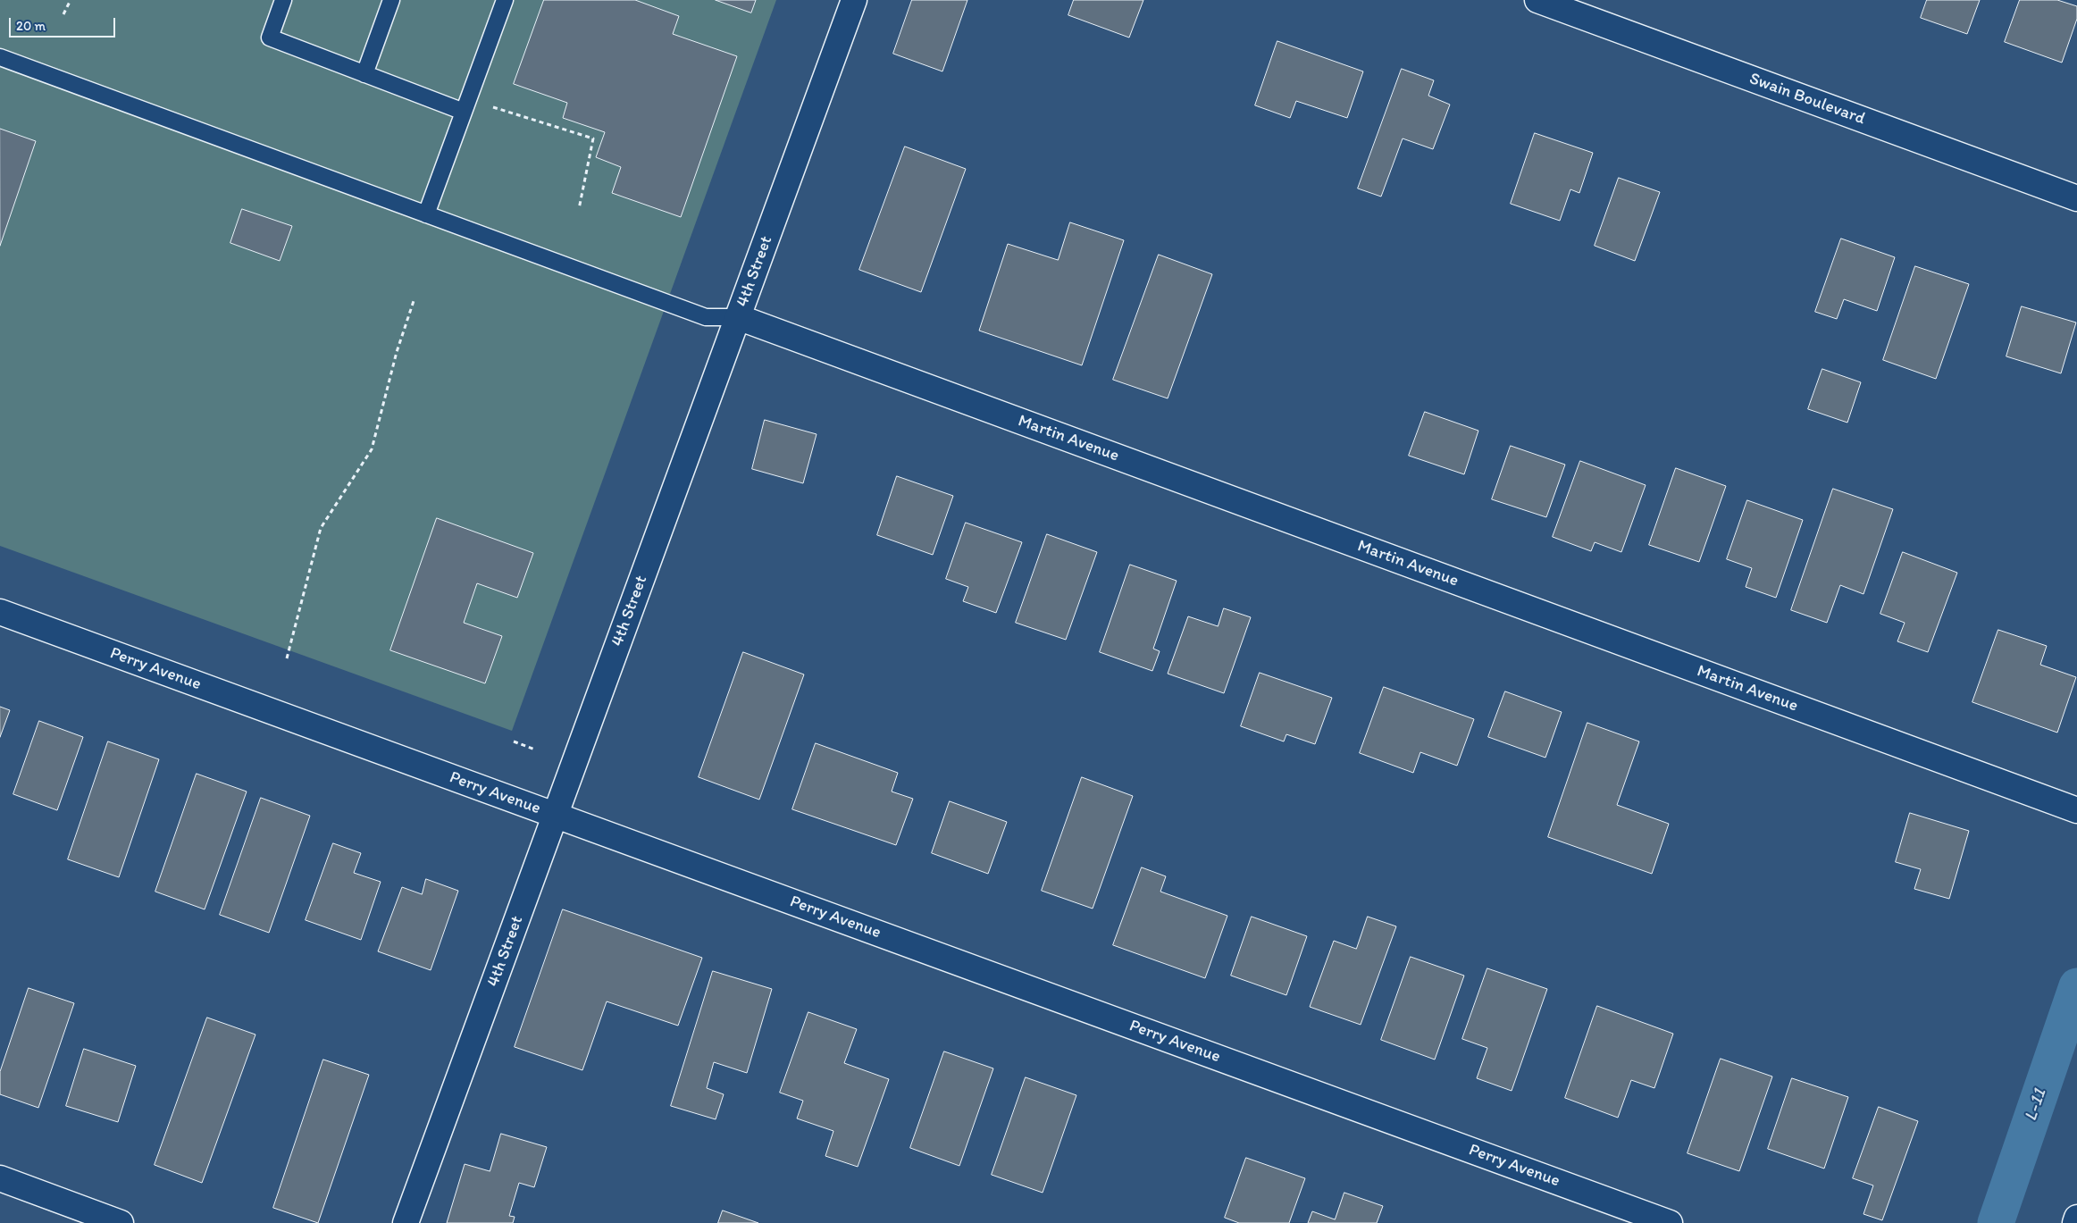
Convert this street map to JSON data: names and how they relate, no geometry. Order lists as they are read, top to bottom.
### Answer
{
  "streets": {
    "street": [
      "Swain Boulevard",
      "4th Street",
      "Martin Avenue",
      "Perry Avenue"
    ]
  },
  "crossings": [
    ["4th Street", "Martin Avenue"],
    ["4th Street", "Perry Avenue"]
  ],
  "water": ["L-11"],
  "scale_bar": "20 m"
}
